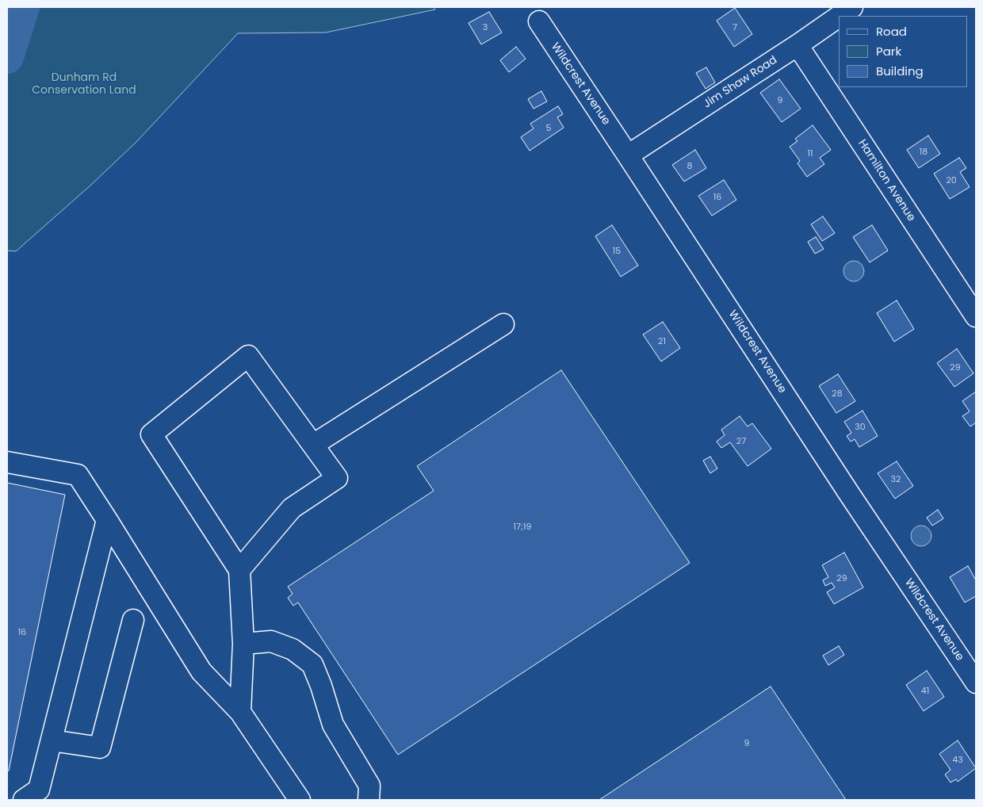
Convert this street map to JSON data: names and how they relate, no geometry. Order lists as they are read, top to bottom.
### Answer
{
  "streets": {
    "street": ["Jim Shaw Road", "Wildcrest Avenue", "Hamilton Avenue"]
  },
  "crossings": [
    ["Jim Shaw Road", "Wildcrest Avenue"],
    ["Jim Shaw Road", "Hamilton Avenue"]
  ],
  "parks": ["Dunham Rd Conservation Land"],
  "house_numbers": [
    "3",
    "7",
    "9",
    "5",
    "18",
    "11",
    "8",
    "20",
    "16",
    "15",
    "21",
    "29",
    "28",
    "30",
    "27",
    "32",
    "17;19",
    "29",
    "16",
    "41",
    "9",
    "43"
  ],
  "legend": ["Road", "Park", "Building"]
}
